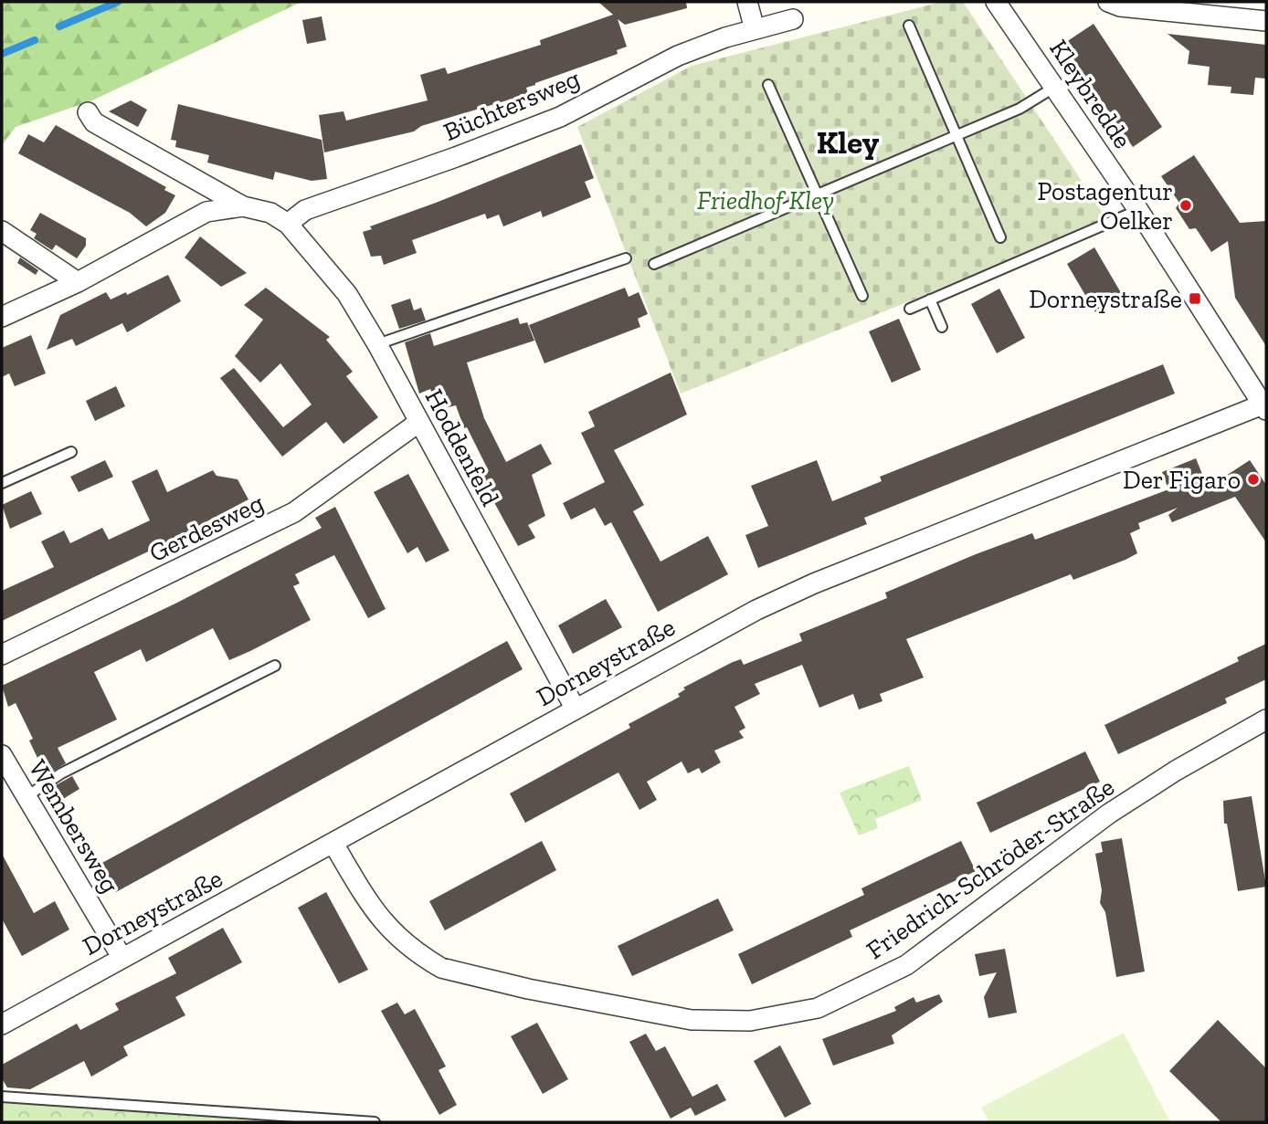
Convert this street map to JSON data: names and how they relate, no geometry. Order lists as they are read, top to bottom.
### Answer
{
  "streets": {
    "street": [
      "Kleybredde",
      "Büchtersweg",
      "Hoddenfeld",
      "Gerdesweg",
      "Dorneystraße",
      "Wembersweg",
      "Friedrich-Schröder-Straße"
    ]
  },
  "crossings": [
    ["Kleybredde", "Dorneystraße"],
    ["Büchtersweg", "Hoddenfeld"],
    ["Hoddenfeld", "Gerdesweg"],
    ["Hoddenfeld", "Dorneystraße"],
    ["Dorneystraße", "Wembersweg"],
    ["Dorneystraße", "Friedrich-Schröder-Straße"]
  ],
  "districts": ["Kley"],
  "parks": ["Friedhof Kley"],
  "places": {
    "other": ["Postagentur Oelker", "Der Figaro"],
    "transit": ["Dorneystraße"]
  }
}
